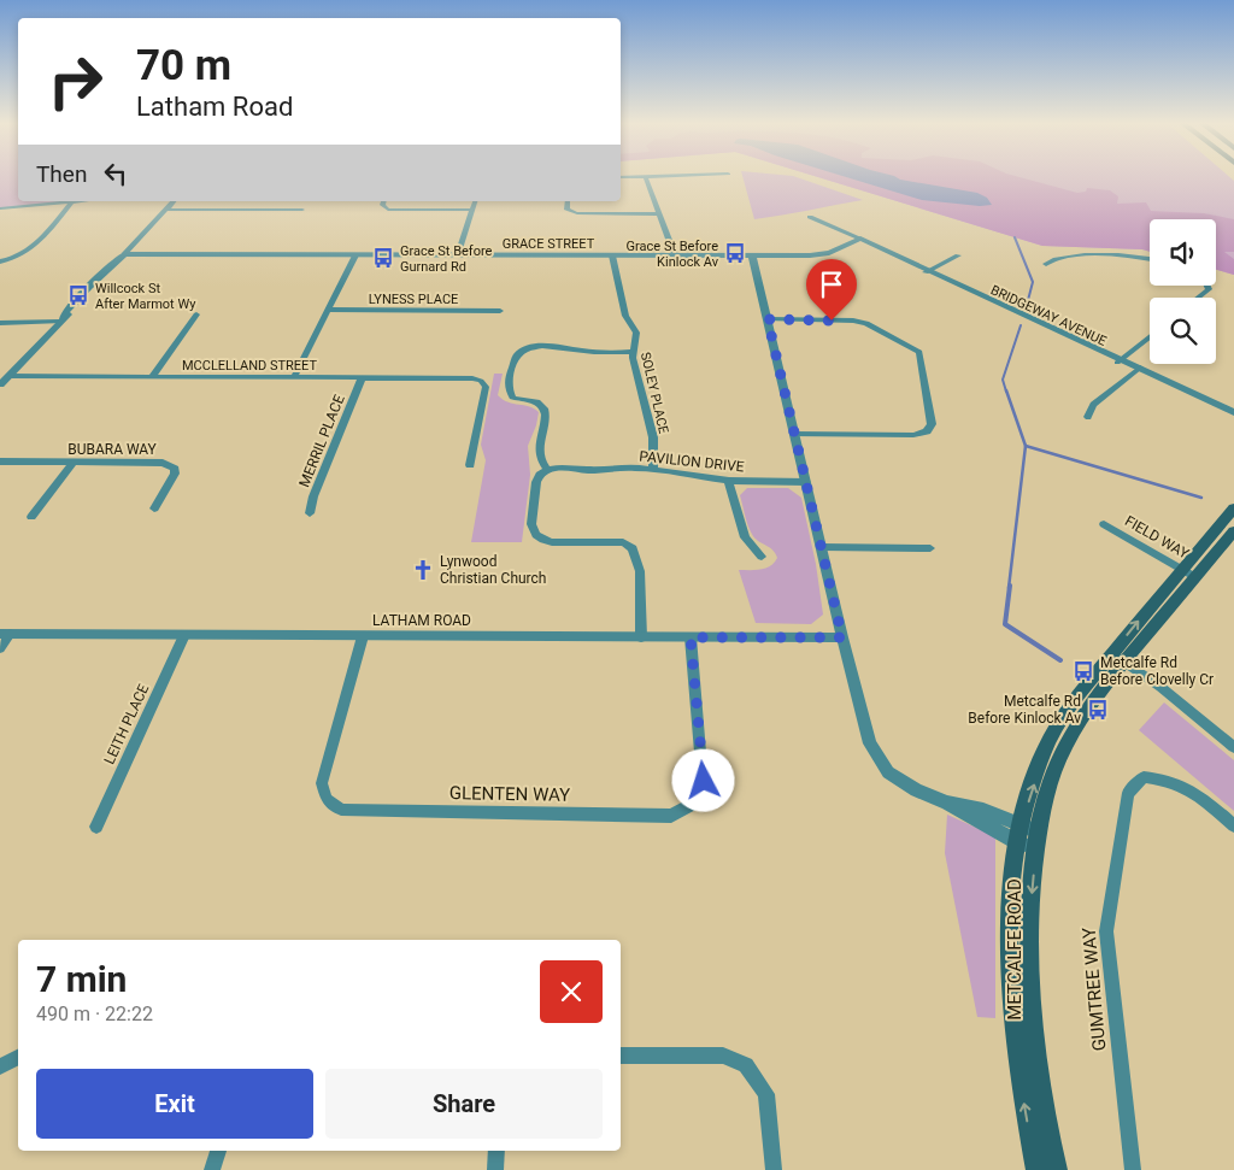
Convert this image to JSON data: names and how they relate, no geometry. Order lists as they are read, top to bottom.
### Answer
{
  "streets": {
    "main road": ["METCALFE ROAD"],
    "street": [
      "GRACE STREET",
      "LYNESS PLACE",
      "BRIDGEWAY AVENUE",
      "MCCLELLAND STREET",
      "SOLEY PLACE",
      "MERRIL PLACE",
      "BUBARA WAY",
      "PAVILION DRIVE",
      "FIELD WAY",
      "LATHAM ROAD",
      "LEITH PLACE",
      "GLENTEN WAY",
      "GUMTREE WAY"
    ]
  },
  "crossings": [
    ["GRACE STREET", "BRIDGEWAY AVENUE"],
    ["GRACE STREET", "SOLEY PLACE"],
    ["MCCLELLAND STREET", "MERRIL PLACE"],
    ["SOLEY PLACE", "PAVILION DRIVE"],
    ["FIELD WAY", "METCALFE ROAD"],
    ["LATHAM ROAD", "LEITH PLACE"],
    ["LATHAM ROAD", "GLENTEN WAY"]
  ],
  "places": {
    "bus stop": [
      "Grace St Before Kinlock Av",
      "Grace St Before Gurnard Rd",
      "Willcock St After Marmot Wy",
      "Metcalfe Rd Before Clovelly Cr",
      "Metcalfe Rd Before Kinlock Av"
    ],
    "church": ["Lynwood Christian Church"]
  },
  "page": {
    "turn": ["70 m", "Latham Road"],
    "then": "Then",
    "heading": ["7 min", "490 m · 22:22"],
    "buttons": ["Exit", "Share"]
  }
}
